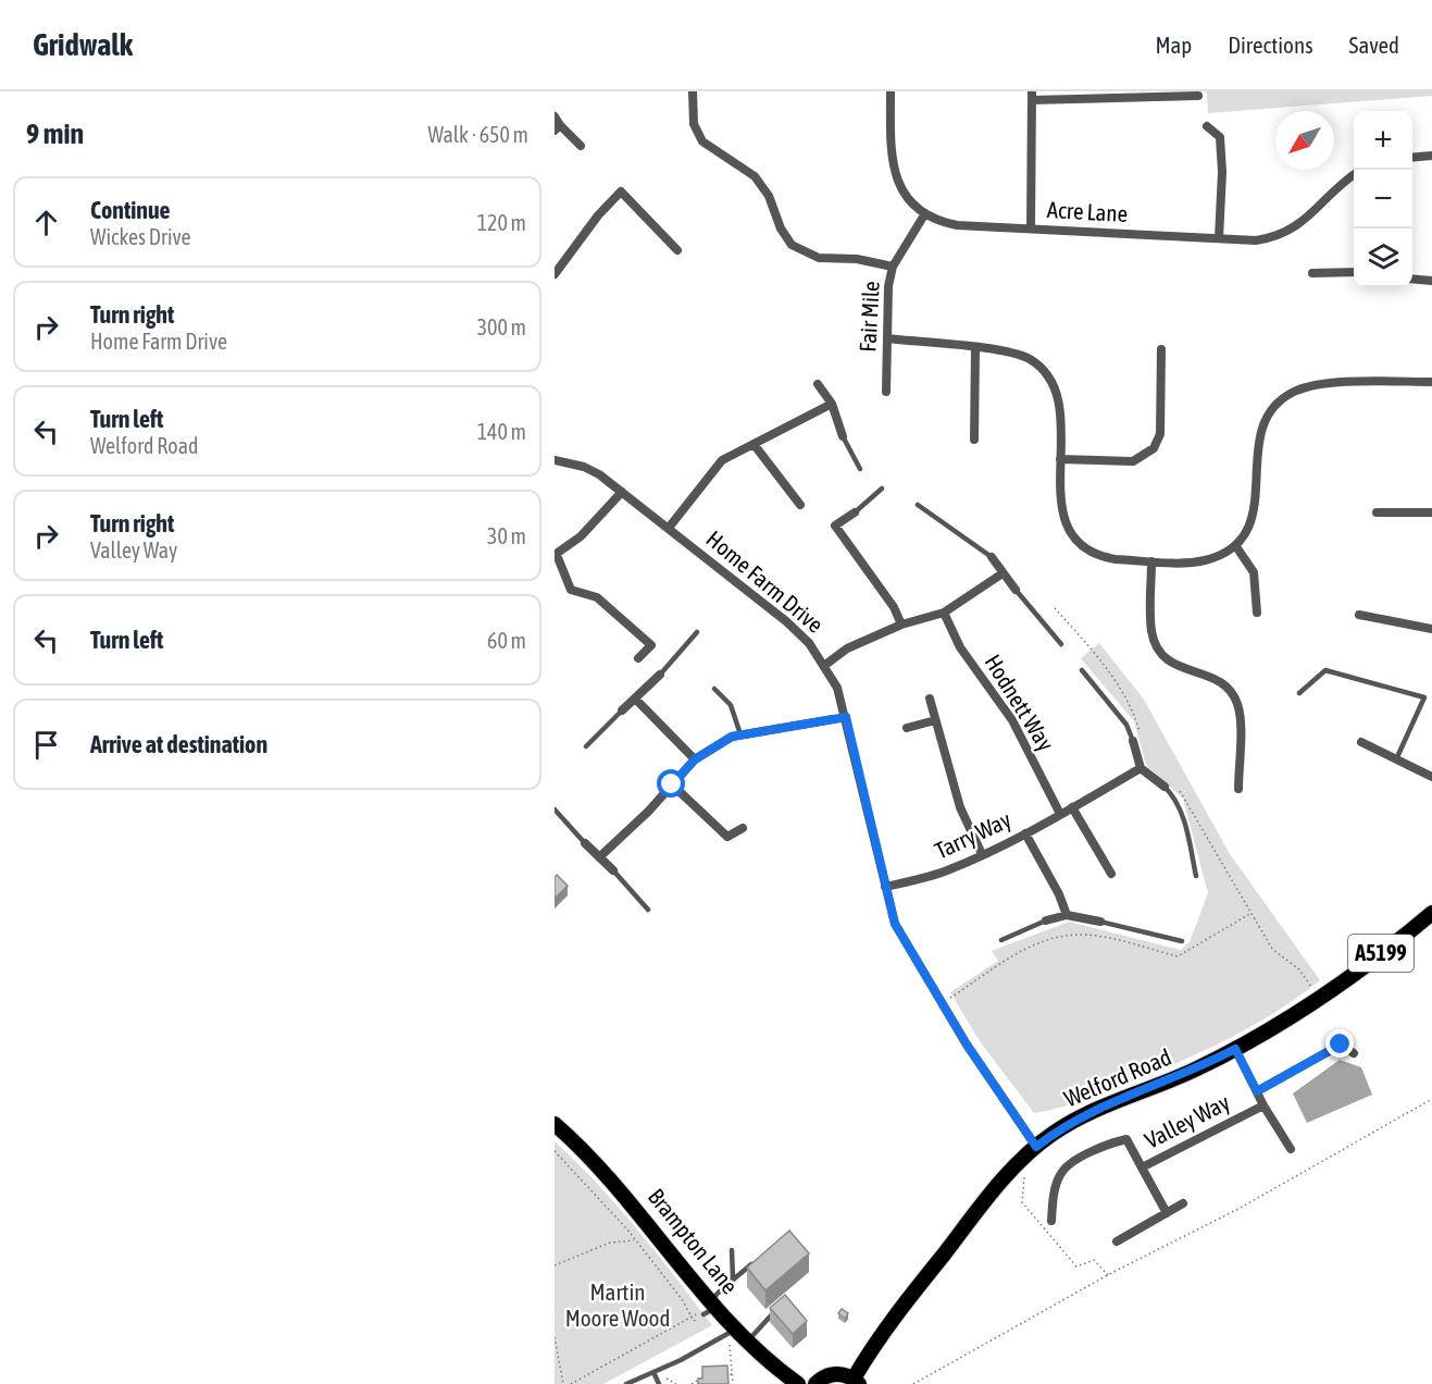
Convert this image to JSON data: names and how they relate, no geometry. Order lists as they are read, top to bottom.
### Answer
{
  "streets": {
    "main road": ["A5199", "Welford Road", "Brampton Lane"],
    "street": [
      "Acre Lane",
      "Fair Mile",
      "Home Farm Drive",
      "Hodnett Way",
      "Tarry Way",
      "Valley Way"
    ]
  },
  "crossings": [
    ["Acre Lane", "Fair Mile"],
    ["Home Farm Drive", "Tarry Way"],
    ["Home Farm Drive", "Welford Road"],
    ["Hodnett Way", "Tarry Way"],
    ["Welford Road", "Valley Way"]
  ],
  "parks": ["Martin Moore Wood"],
  "north": "bottom left",
  "page": {
    "header": "Gridwalk",
    "nav": ["Map", "Directions", "Saved"],
    "heading": ["9 min", "Walk · 650 m"],
    "map_buttons": ["+", "−"],
    "list": [
      ["Continue", "Wickes Drive", "120 m"],
      ["Turn right", "Home Farm Drive", "300 m"],
      ["Turn left", "Welford Road", "140 m"],
      ["Turn right", "Valley Way", "30 m"],
      ["Turn left", "60 m"],
      "Arrive at destination"
    ]
  }
}
